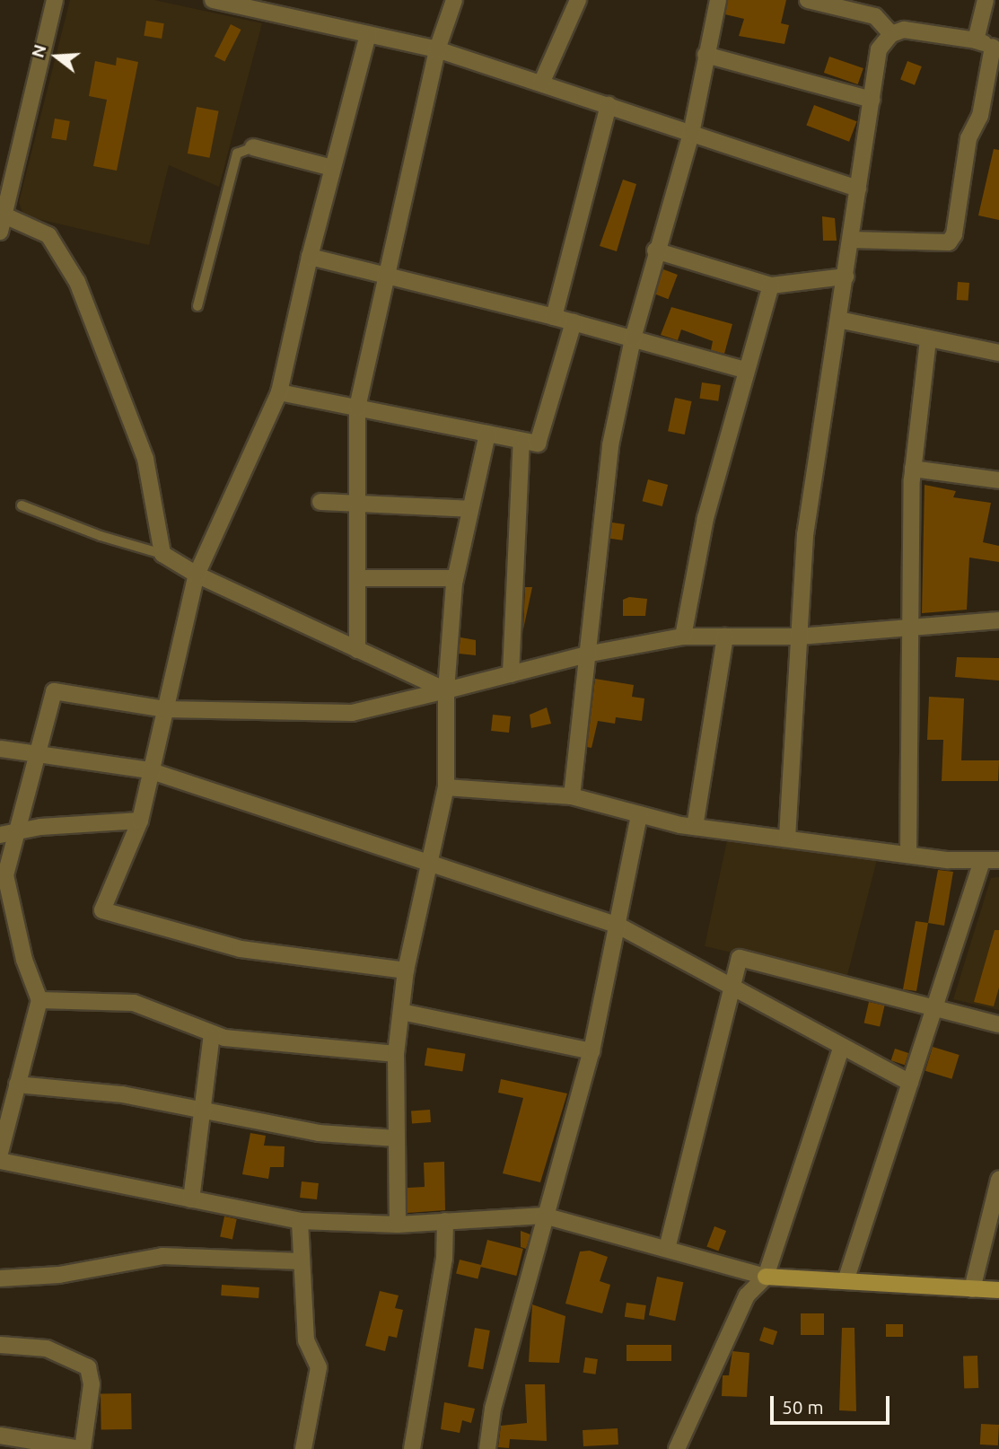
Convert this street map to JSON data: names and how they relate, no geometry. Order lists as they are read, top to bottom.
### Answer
{
  "scale_bar": "50 m",
  "north": "left"
}
